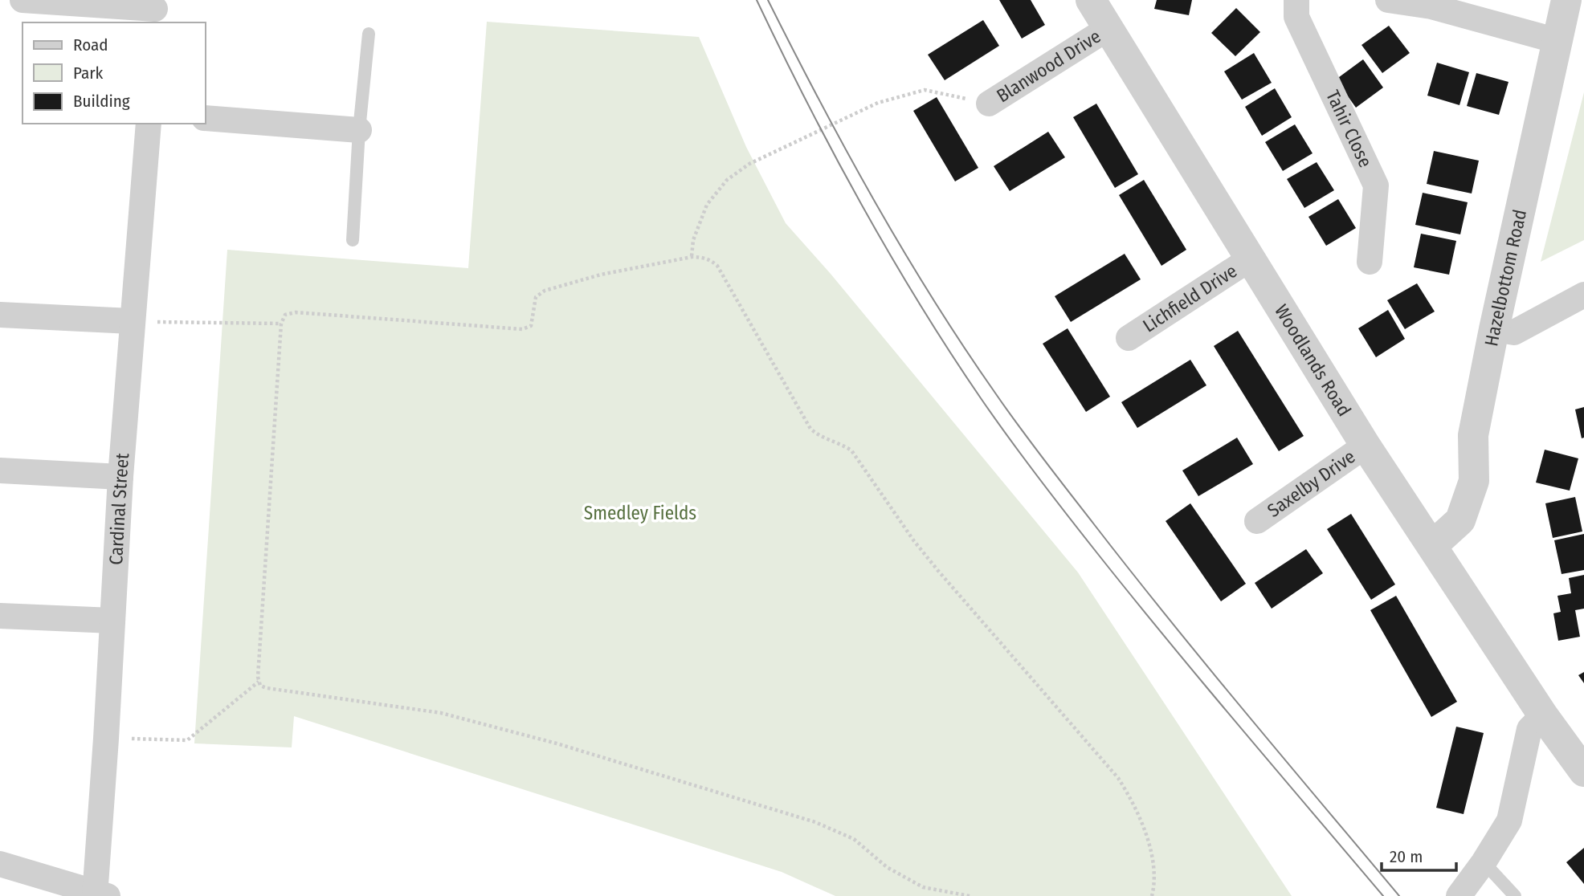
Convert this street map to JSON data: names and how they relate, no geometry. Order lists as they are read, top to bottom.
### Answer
{
  "streets": {
    "street": [
      "Blanwood Drive",
      "Tahir Close",
      "Hazelbottom Road",
      "Lichfield Drive",
      "Woodlands Road",
      "Saxelby Drive",
      "Cardinal Street"
    ]
  },
  "crossings": [
    ["Blanwood Drive", "Woodlands Road"],
    ["Hazelbottom Road", "Woodlands Road"],
    ["Lichfield Drive", "Woodlands Road"],
    ["Woodlands Road", "Saxelby Drive"]
  ],
  "parks": ["Smedley Fields"],
  "legend": ["Road", "Park", "Building"],
  "scale_bar": "20 m"
}
